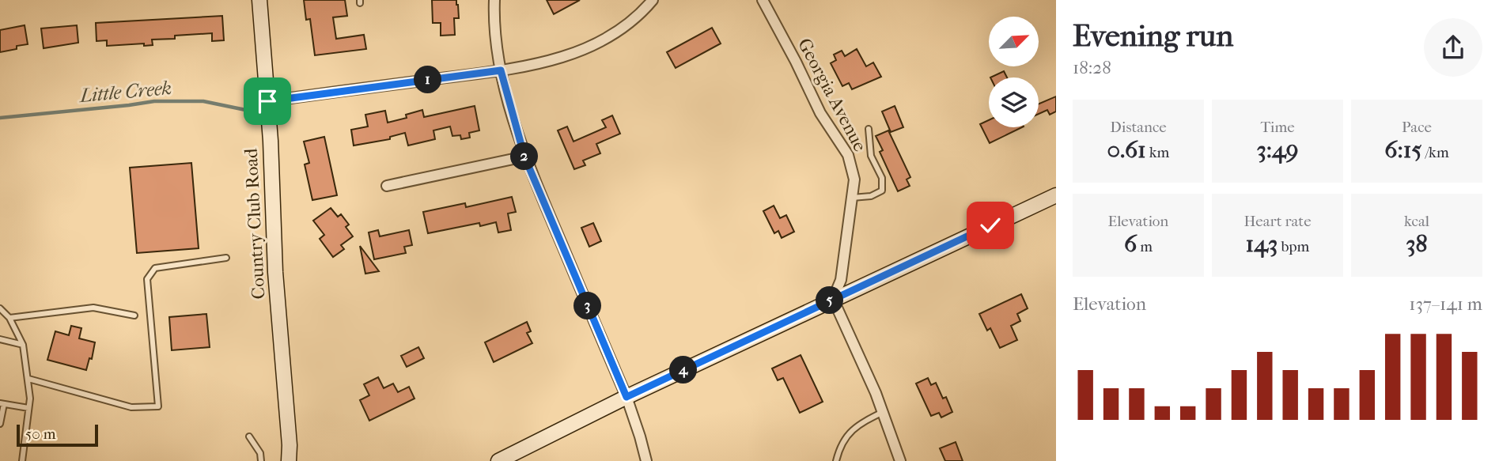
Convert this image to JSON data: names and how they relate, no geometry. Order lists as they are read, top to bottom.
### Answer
{
  "streets": {
    "main road": ["Country Club Road"],
    "street": ["Georgia Avenue"]
  },
  "water": ["Little Creek"],
  "scale_bar": "50 m",
  "north": "top right",
  "page": {
    "heading": ["Evening run", "18:28"],
    "pins": [
      "1",
      "2",
      "5",
      "3",
      "4"
    ],
    "stats": [
      ["Distance", "0.61 km"],
      ["Time", "3:49"],
      ["Pace", "6:15 /km"],
      ["Elevation", "6 m"],
      ["Heart rate", "143 bpm"],
      ["kcal", "38"]
    ],
    "chart": ["Elevation", "137–141 m"],
    "scale": "50 m"
  }
}
